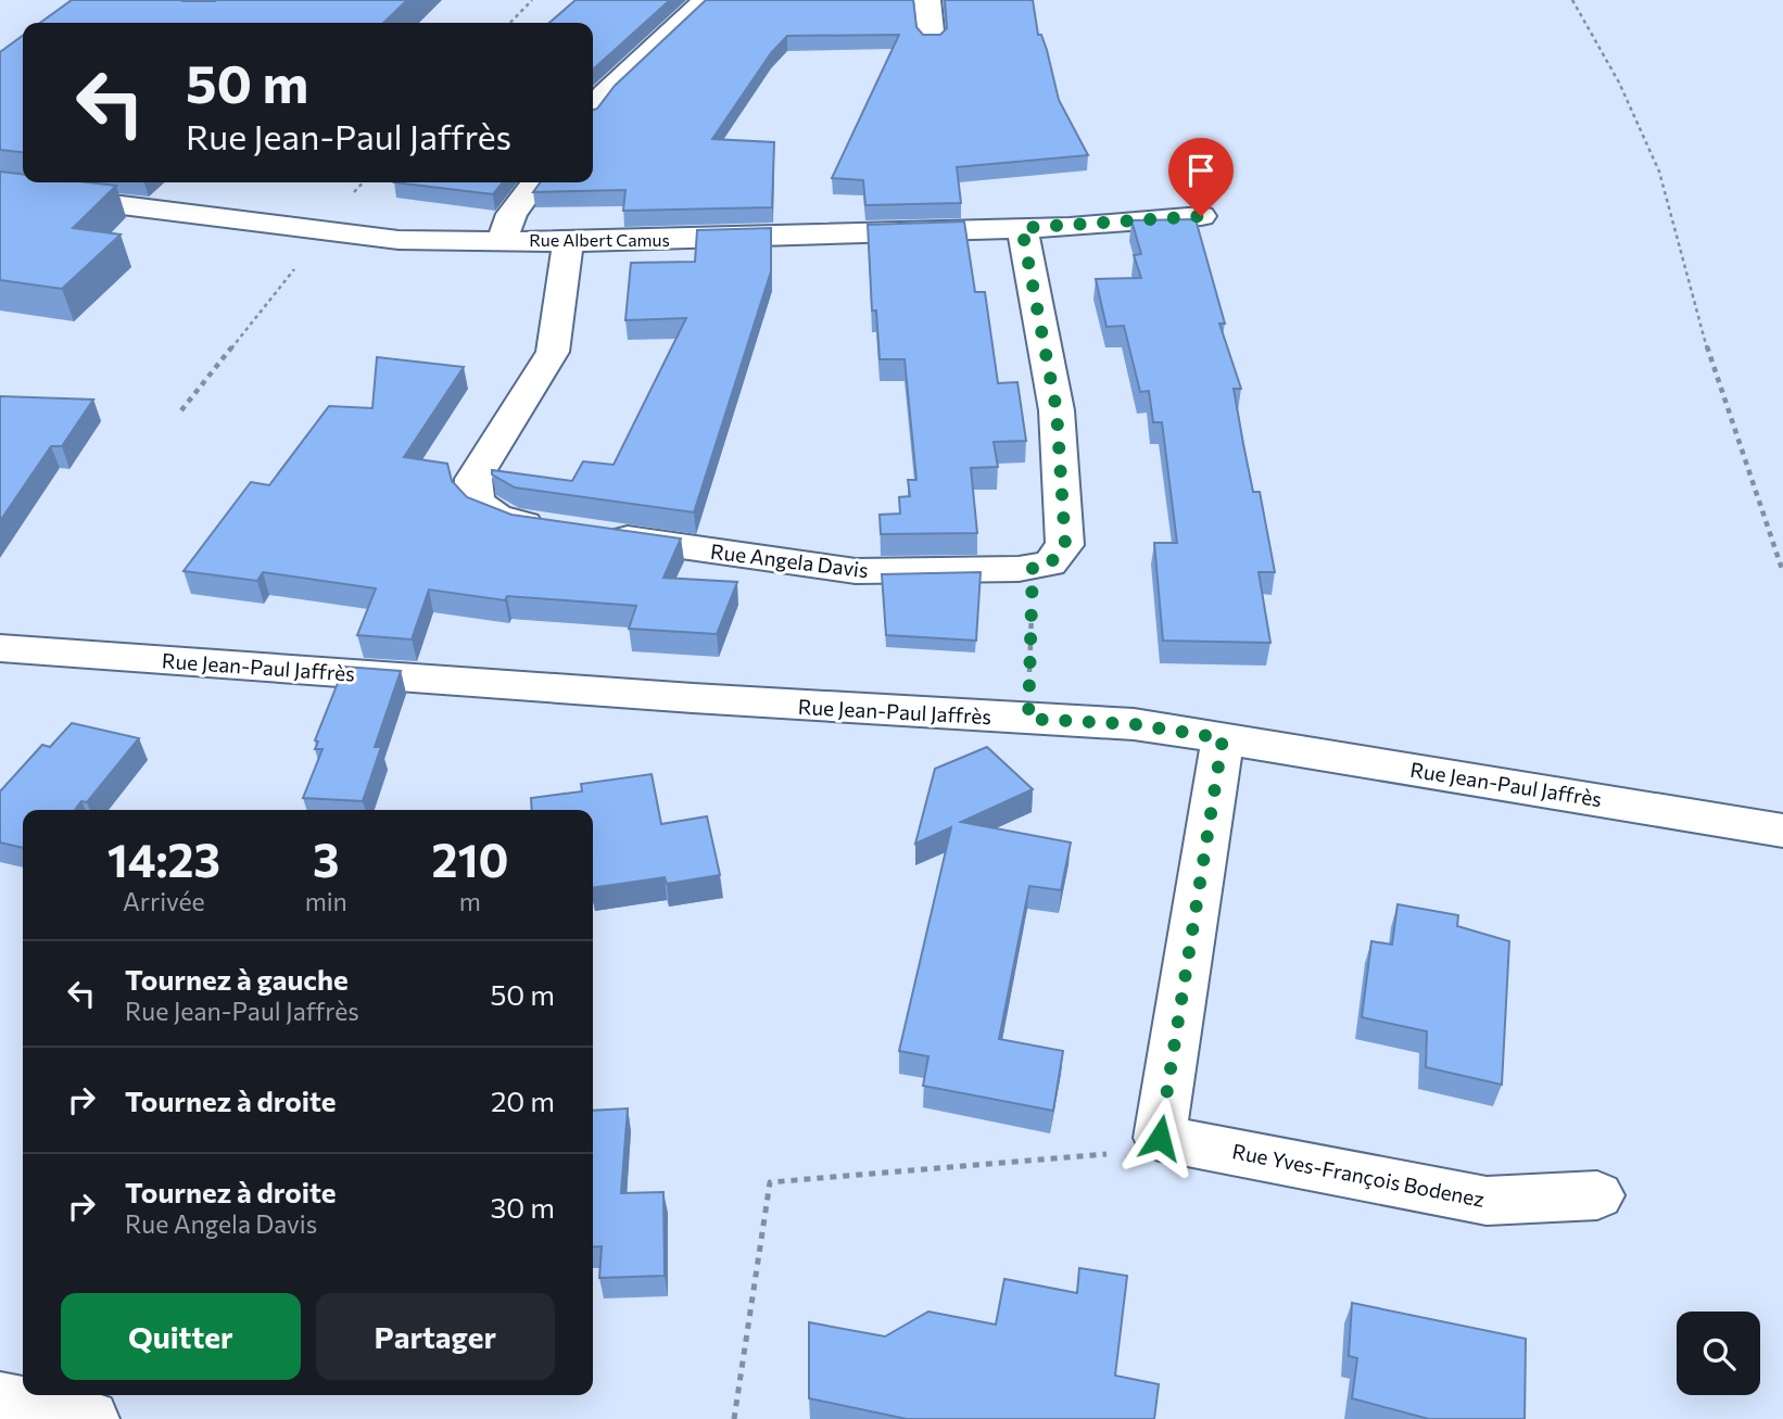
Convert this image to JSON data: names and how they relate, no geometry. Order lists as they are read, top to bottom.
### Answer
{
  "streets": {
    "street": [
      "Rue Albert Camus",
      "Rue Angela Davis",
      "Rue Jean-Paul Jaffrès",
      "Rue Yves-François Bodenez"
    ]
  },
  "crossings": [
    ["Rue Albert Camus", "Rue Angela Davis"]
  ],
  "page": {
    "turn": ["50 m", "Rue Jean-Paul Jaffrès"],
    "eta": [
      "14:23",
      "Arrivée",
      "3",
      "min",
      "210",
      "m"
    ],
    "list": [
      {
        "name": "Tournez à gauche",
        "note": "Rue Jean-Paul Jaffrès",
        "value": "50 m"
      },
      {
        "name": "Tournez à droite",
        "value": "20 m"
      },
      {
        "name": "Tournez à droite",
        "note": "Rue Angela Davis",
        "value": "30 m"
      }
    ],
    "buttons": ["Quitter", "Partager"]
  }
}
